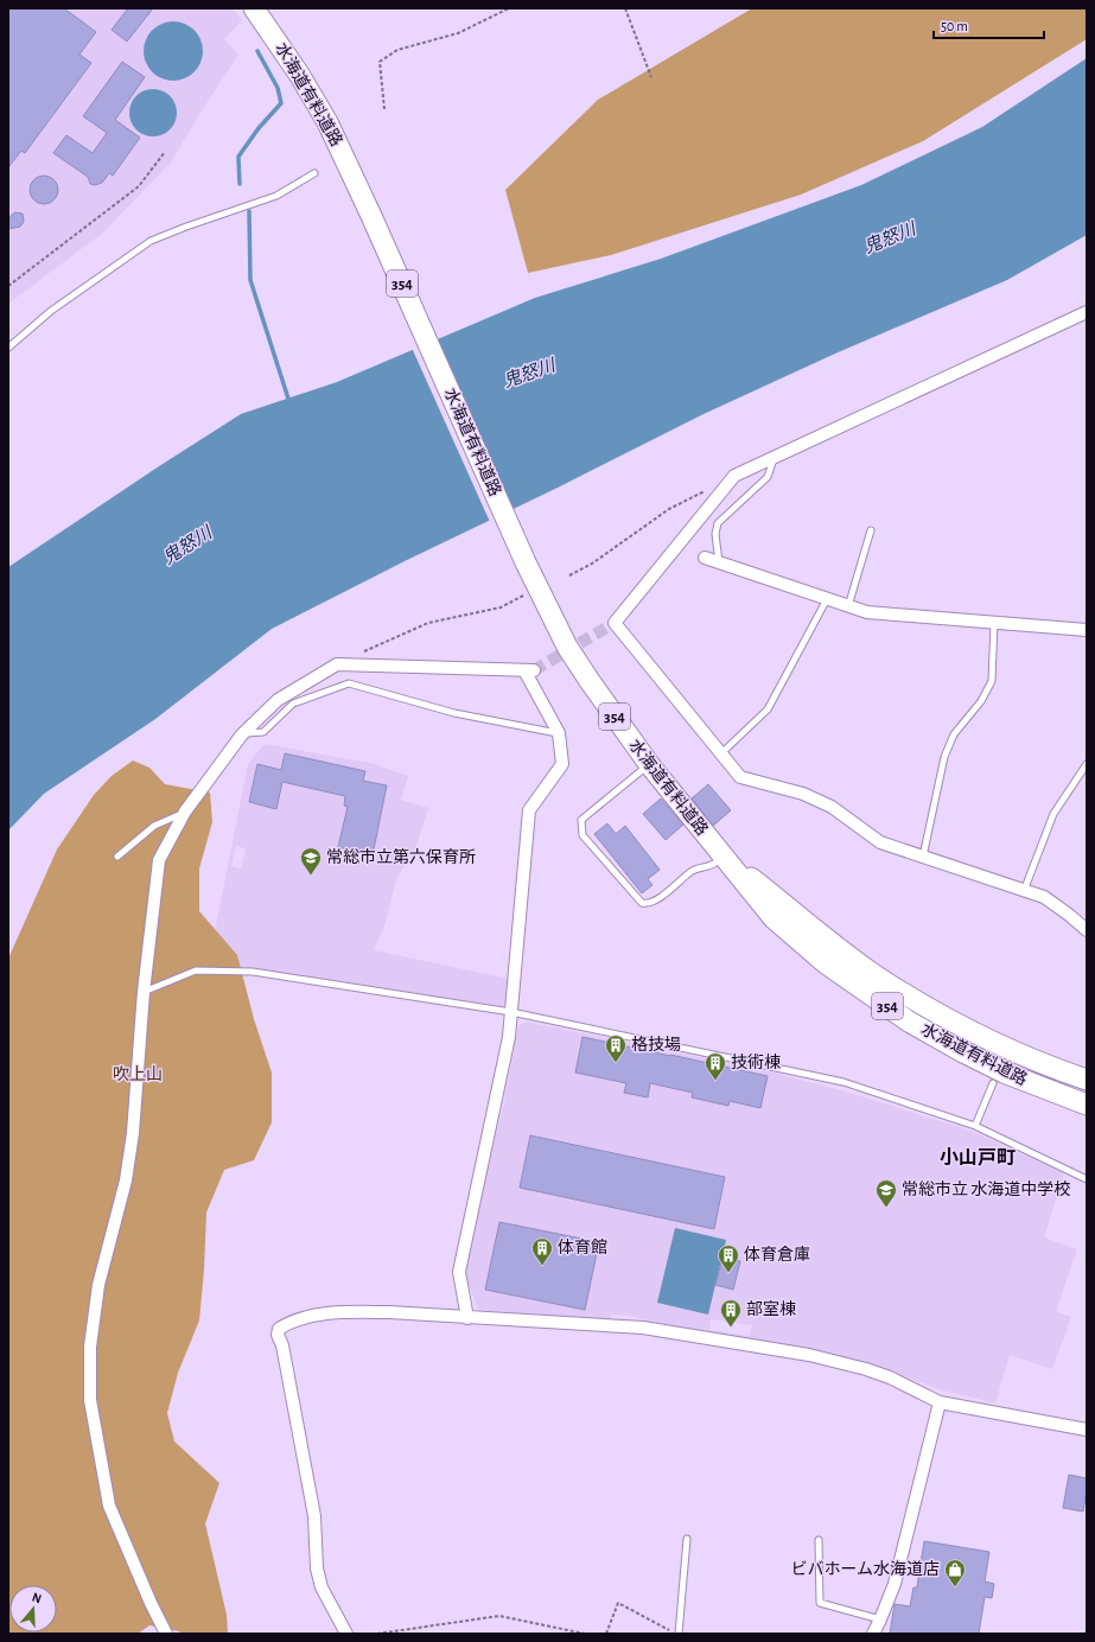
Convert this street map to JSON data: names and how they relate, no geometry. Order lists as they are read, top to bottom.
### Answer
{
  "streets": {
    "highway": ["水海道有料道路", "354"]
  },
  "districts": ["小山戸町"],
  "water": ["鬼怒川"],
  "parks": ["吹上山"],
  "places": {
    "school or university": ["常総市立第六保育所", "常総市立 水海道中学校"],
    "building": [
      "格技場",
      "技術棟",
      "体育館",
      "体育倉庫",
      "部室棟"
    ],
    "shop": ["ビバホーム水海道店"]
  },
  "scale_bar": "50 m",
  "north": "top"
}
